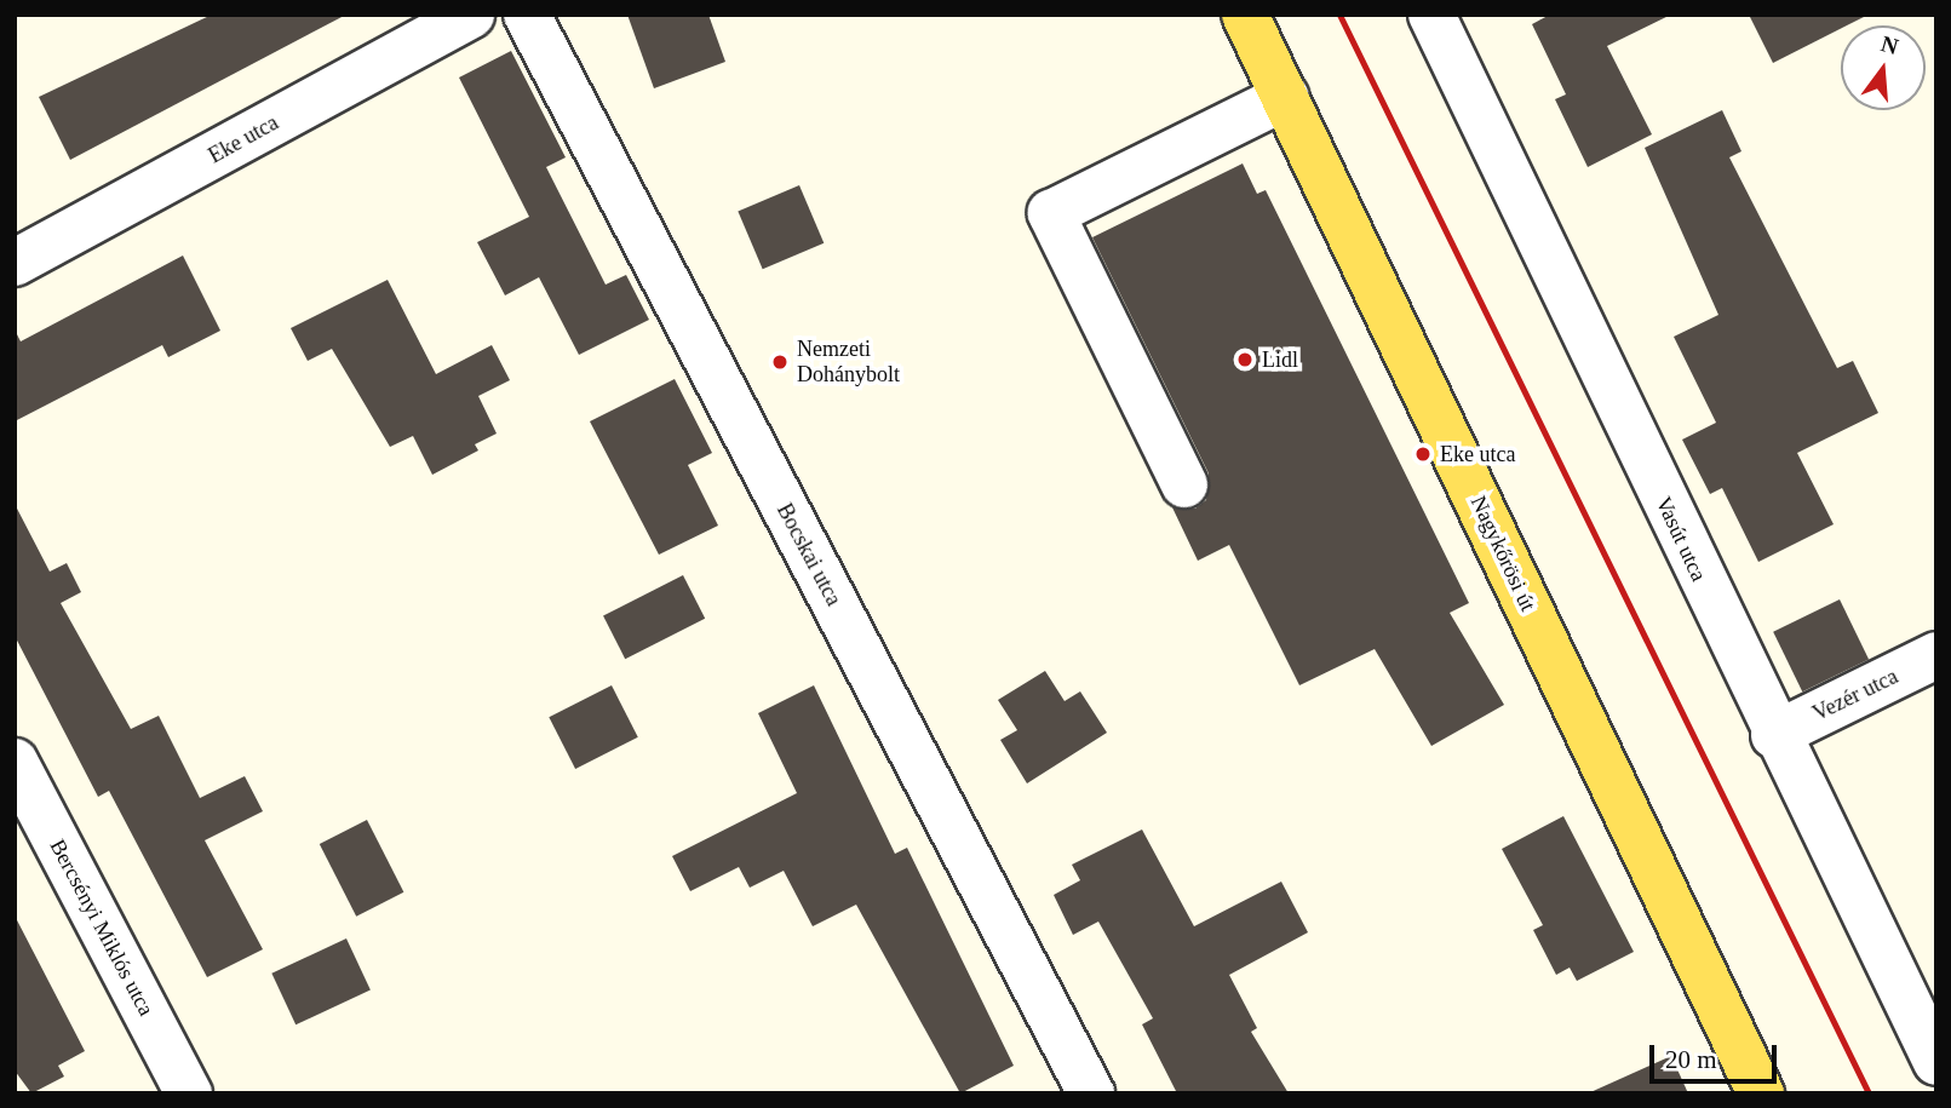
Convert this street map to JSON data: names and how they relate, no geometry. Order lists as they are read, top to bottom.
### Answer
{
  "streets": {
    "main road": ["Nagykőrösi út"],
    "street": [
      "Eke utca",
      "Vasút utca",
      "Bocskai utca",
      "Vezér utca",
      "Bercsényi Miklós utca"
    ]
  },
  "crossings": [
    ["Vasút utca", "Vezér utca"]
  ],
  "places": ["Lidl", "Nemzeti Dohánybolt", "Eke utca"],
  "scale_bar": "20 m",
  "north": "top"
}
